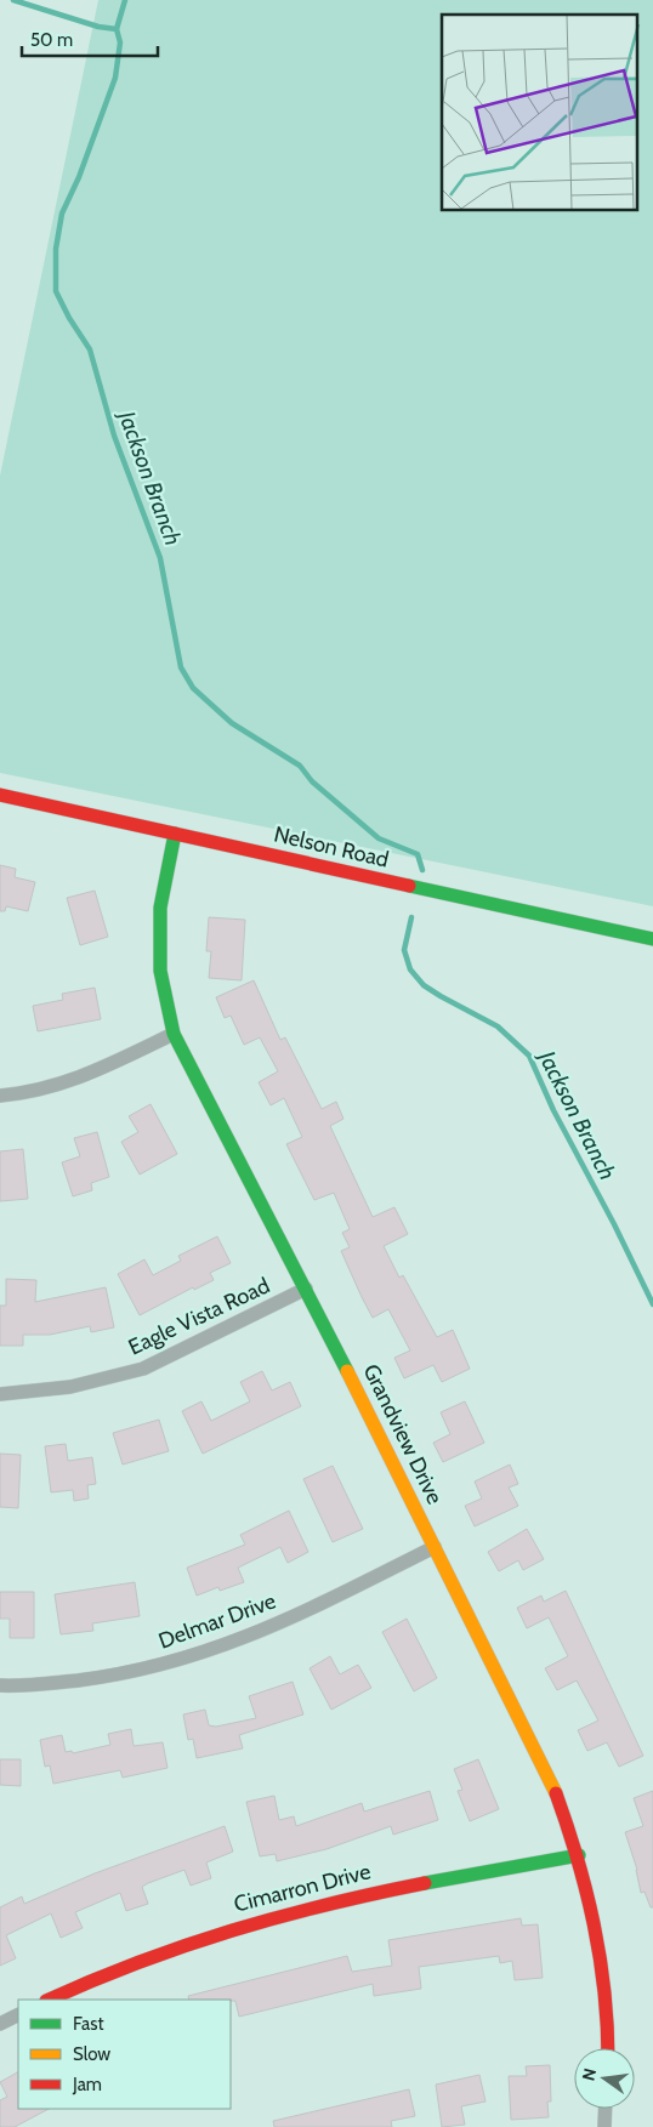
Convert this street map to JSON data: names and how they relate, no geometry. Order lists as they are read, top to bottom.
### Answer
{
  "streets": {
    "street": [
      "Nelson Road",
      "Eagle Vista Road",
      "Grandview Drive",
      "Delmar Drive",
      "Cimarron Drive"
    ]
  },
  "crossings": [
    ["Nelson Road", "Grandview Drive"],
    ["Eagle Vista Road", "Grandview Drive"],
    ["Grandview Drive", "Delmar Drive"],
    ["Grandview Drive", "Cimarron Drive"]
  ],
  "water": ["Jackson Branch"],
  "legend": ["Fast", "Slow", "Jam"],
  "scale_bar": "50 m",
  "north": "left"
}
